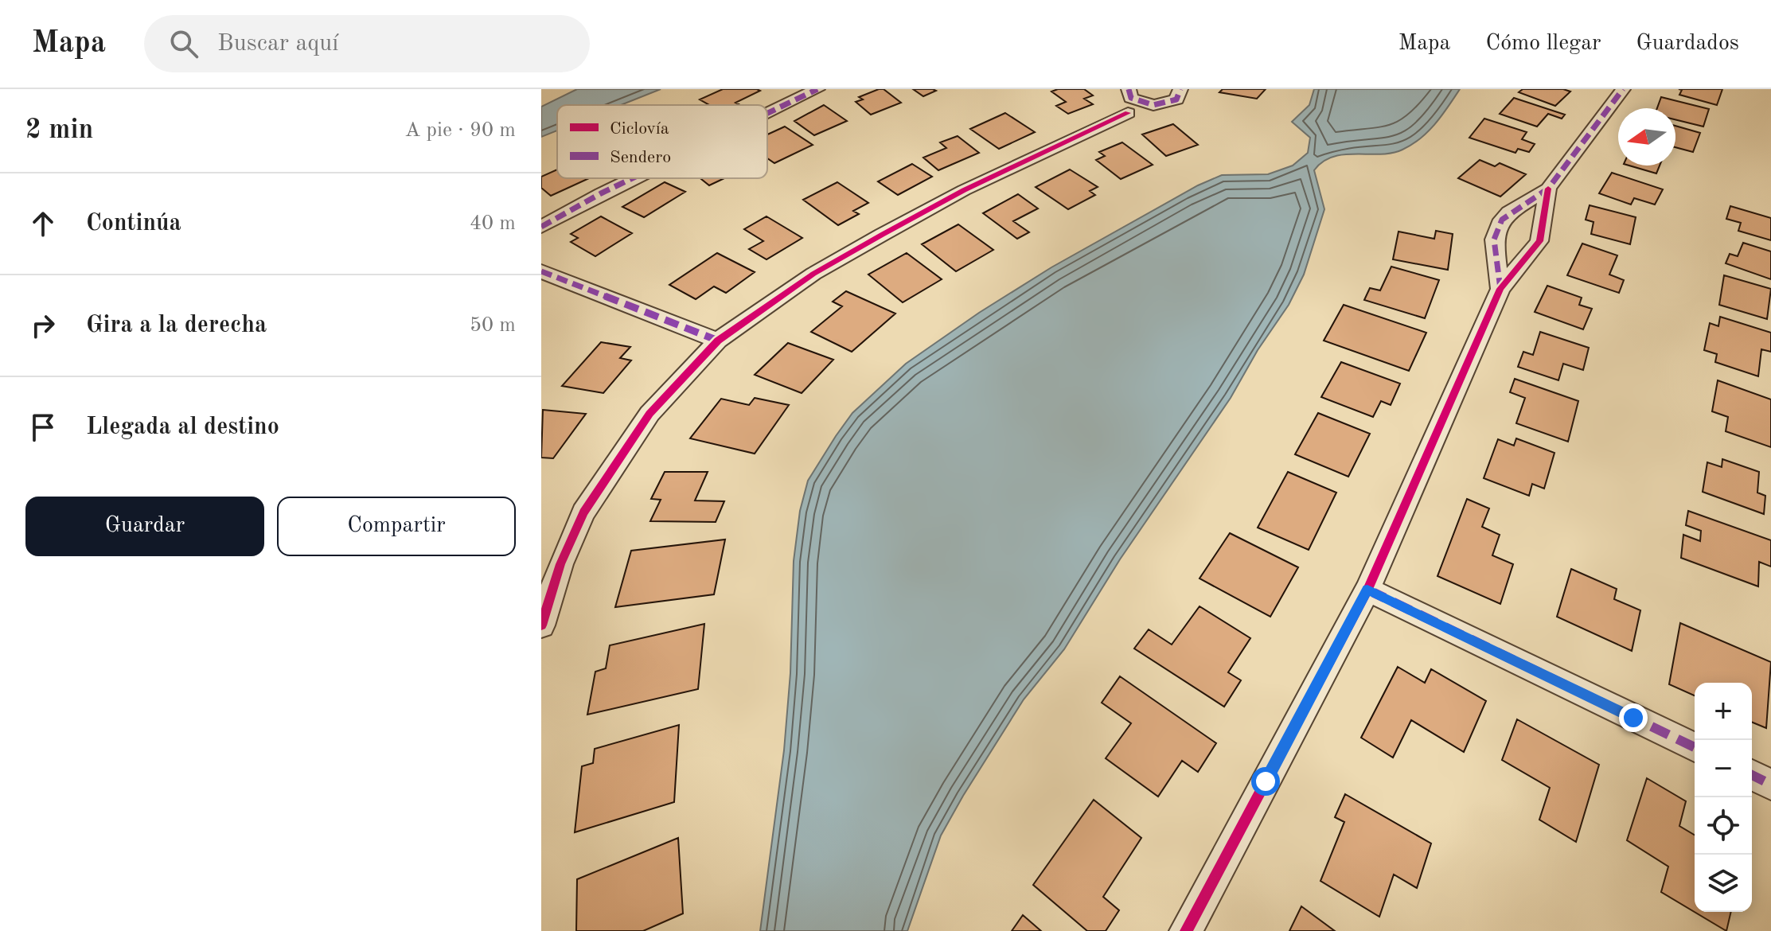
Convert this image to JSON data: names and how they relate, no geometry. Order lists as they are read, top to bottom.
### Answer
{
  "legend": ["Ciclovía", "Sendero"],
  "north": "left",
  "page": {
    "header": "Mapa",
    "search": "Buscar aquí",
    "nav": ["Mapa", "Cómo llegar", "Guardados"],
    "heading": ["2 min", "A pie · 90 m"],
    "list": [
      ["Continúa", "40 m"],
      ["Gira a la derecha", "50 m"],
      "Llegada al destino"
    ],
    "buttons": ["Guardar", "Compartir"],
    "map_buttons": ["+", "−"]
  }
}
